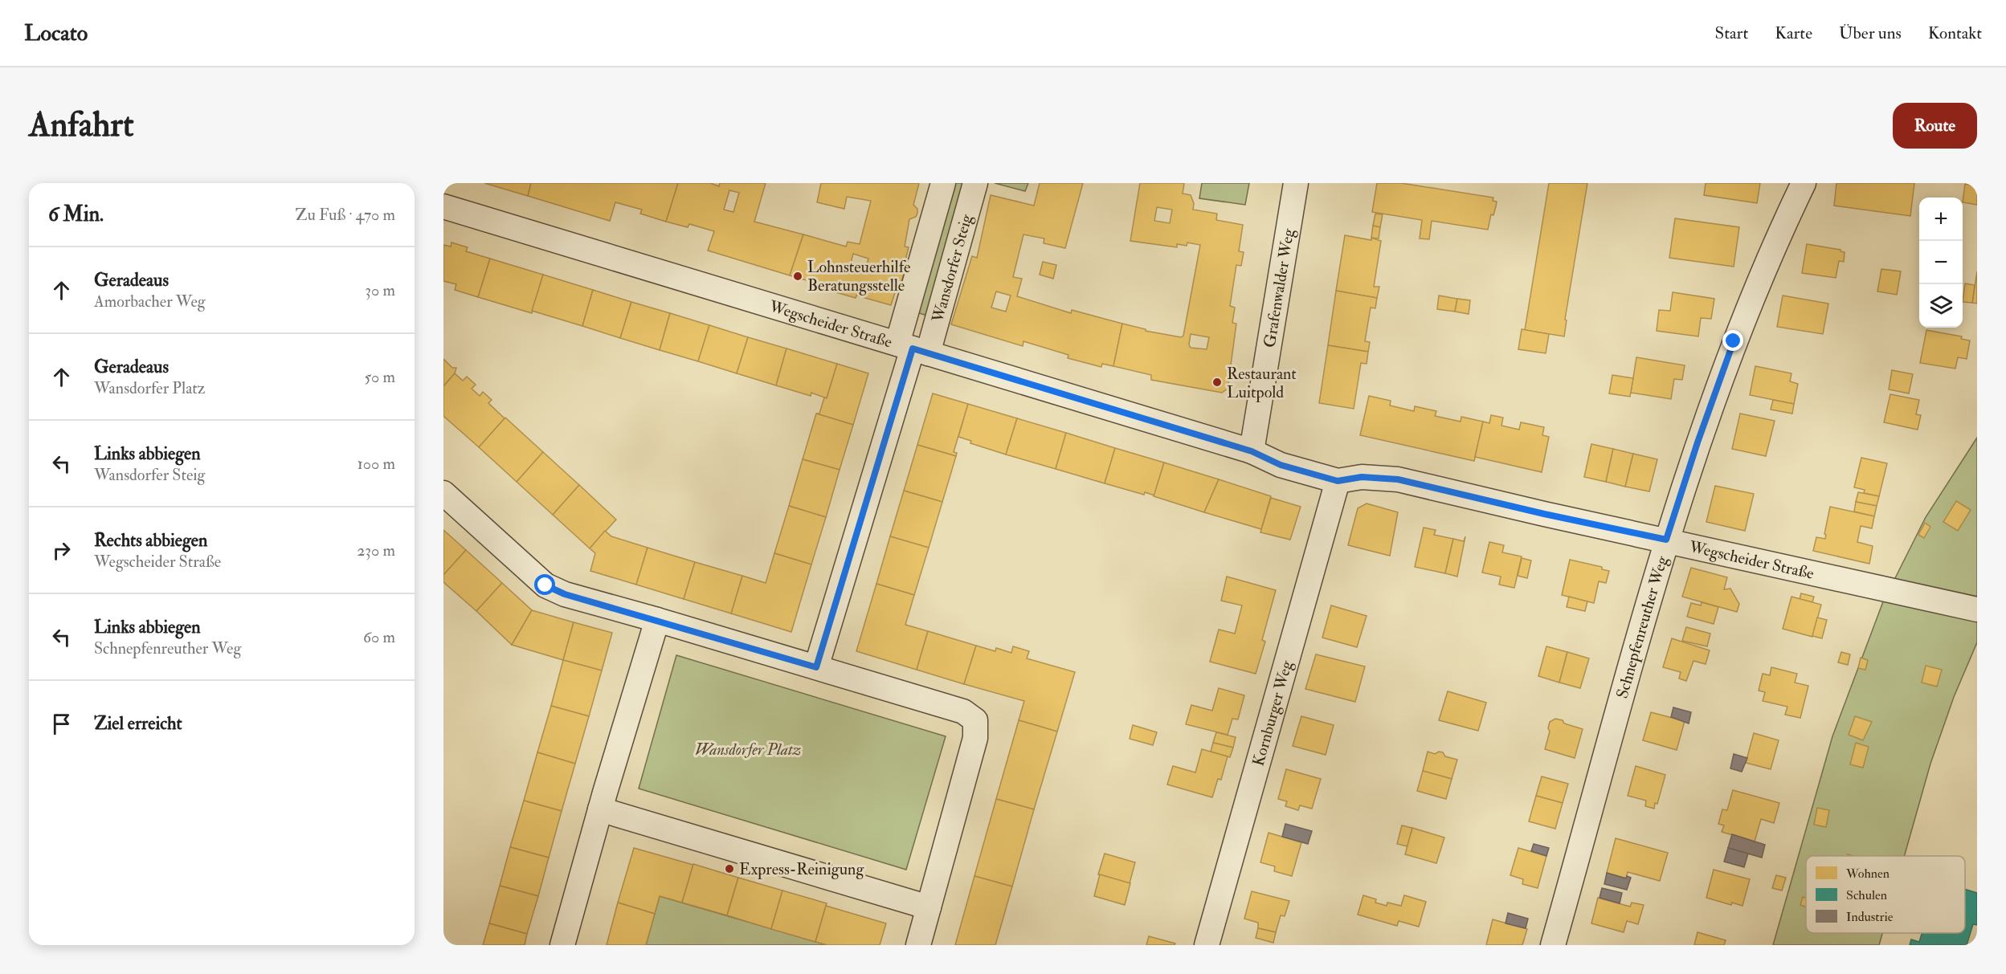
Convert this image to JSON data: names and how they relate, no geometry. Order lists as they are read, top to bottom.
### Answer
{
  "streets": {
    "street": [
      "Wansdorfer Steig",
      "Grafenwalder Weg",
      "Wegscheider Straße",
      "Schnepfenreuther Weg",
      "Kornburger Weg"
    ]
  },
  "crossings": [
    ["Wansdorfer Steig", "Wegscheider Straße"],
    ["Grafenwalder Weg", "Wegscheider Straße"],
    ["Wegscheider Straße", "Schnepfenreuther Weg"],
    ["Wegscheider Straße", "Kornburger Weg"]
  ],
  "parks": ["Wansdorfer Platz"],
  "places": ["Lohnsteuerhilfe Beratungsstelle", "Restaurant Luitpold", "Express-Reinigung"],
  "legend": ["Wohnen", "Schulen", "Industrie"],
  "page": {
    "header": "Locato",
    "nav": [
      "Start",
      "Karte",
      "Über uns",
      "Kontakt"
    ],
    "buttons": "Route",
    "title": "Anfahrt",
    "heading": ["6 Min.", "Zu Fuß · 470 m"],
    "map_buttons": ["+", "−"],
    "list": [
      ["Geradeaus", "Amorbacher Weg", "30 m"],
      ["Geradeaus", "Wansdorfer Platz", "50 m"],
      ["Links abbiegen", "Wansdorfer Steig", "100 m"],
      ["Rechts abbiegen", "Wegscheider Straße", "230 m"],
      ["Links abbiegen", "Schnepfenreuther Weg", "60 m"],
      "Ziel erreicht"
    ]
  }
}
